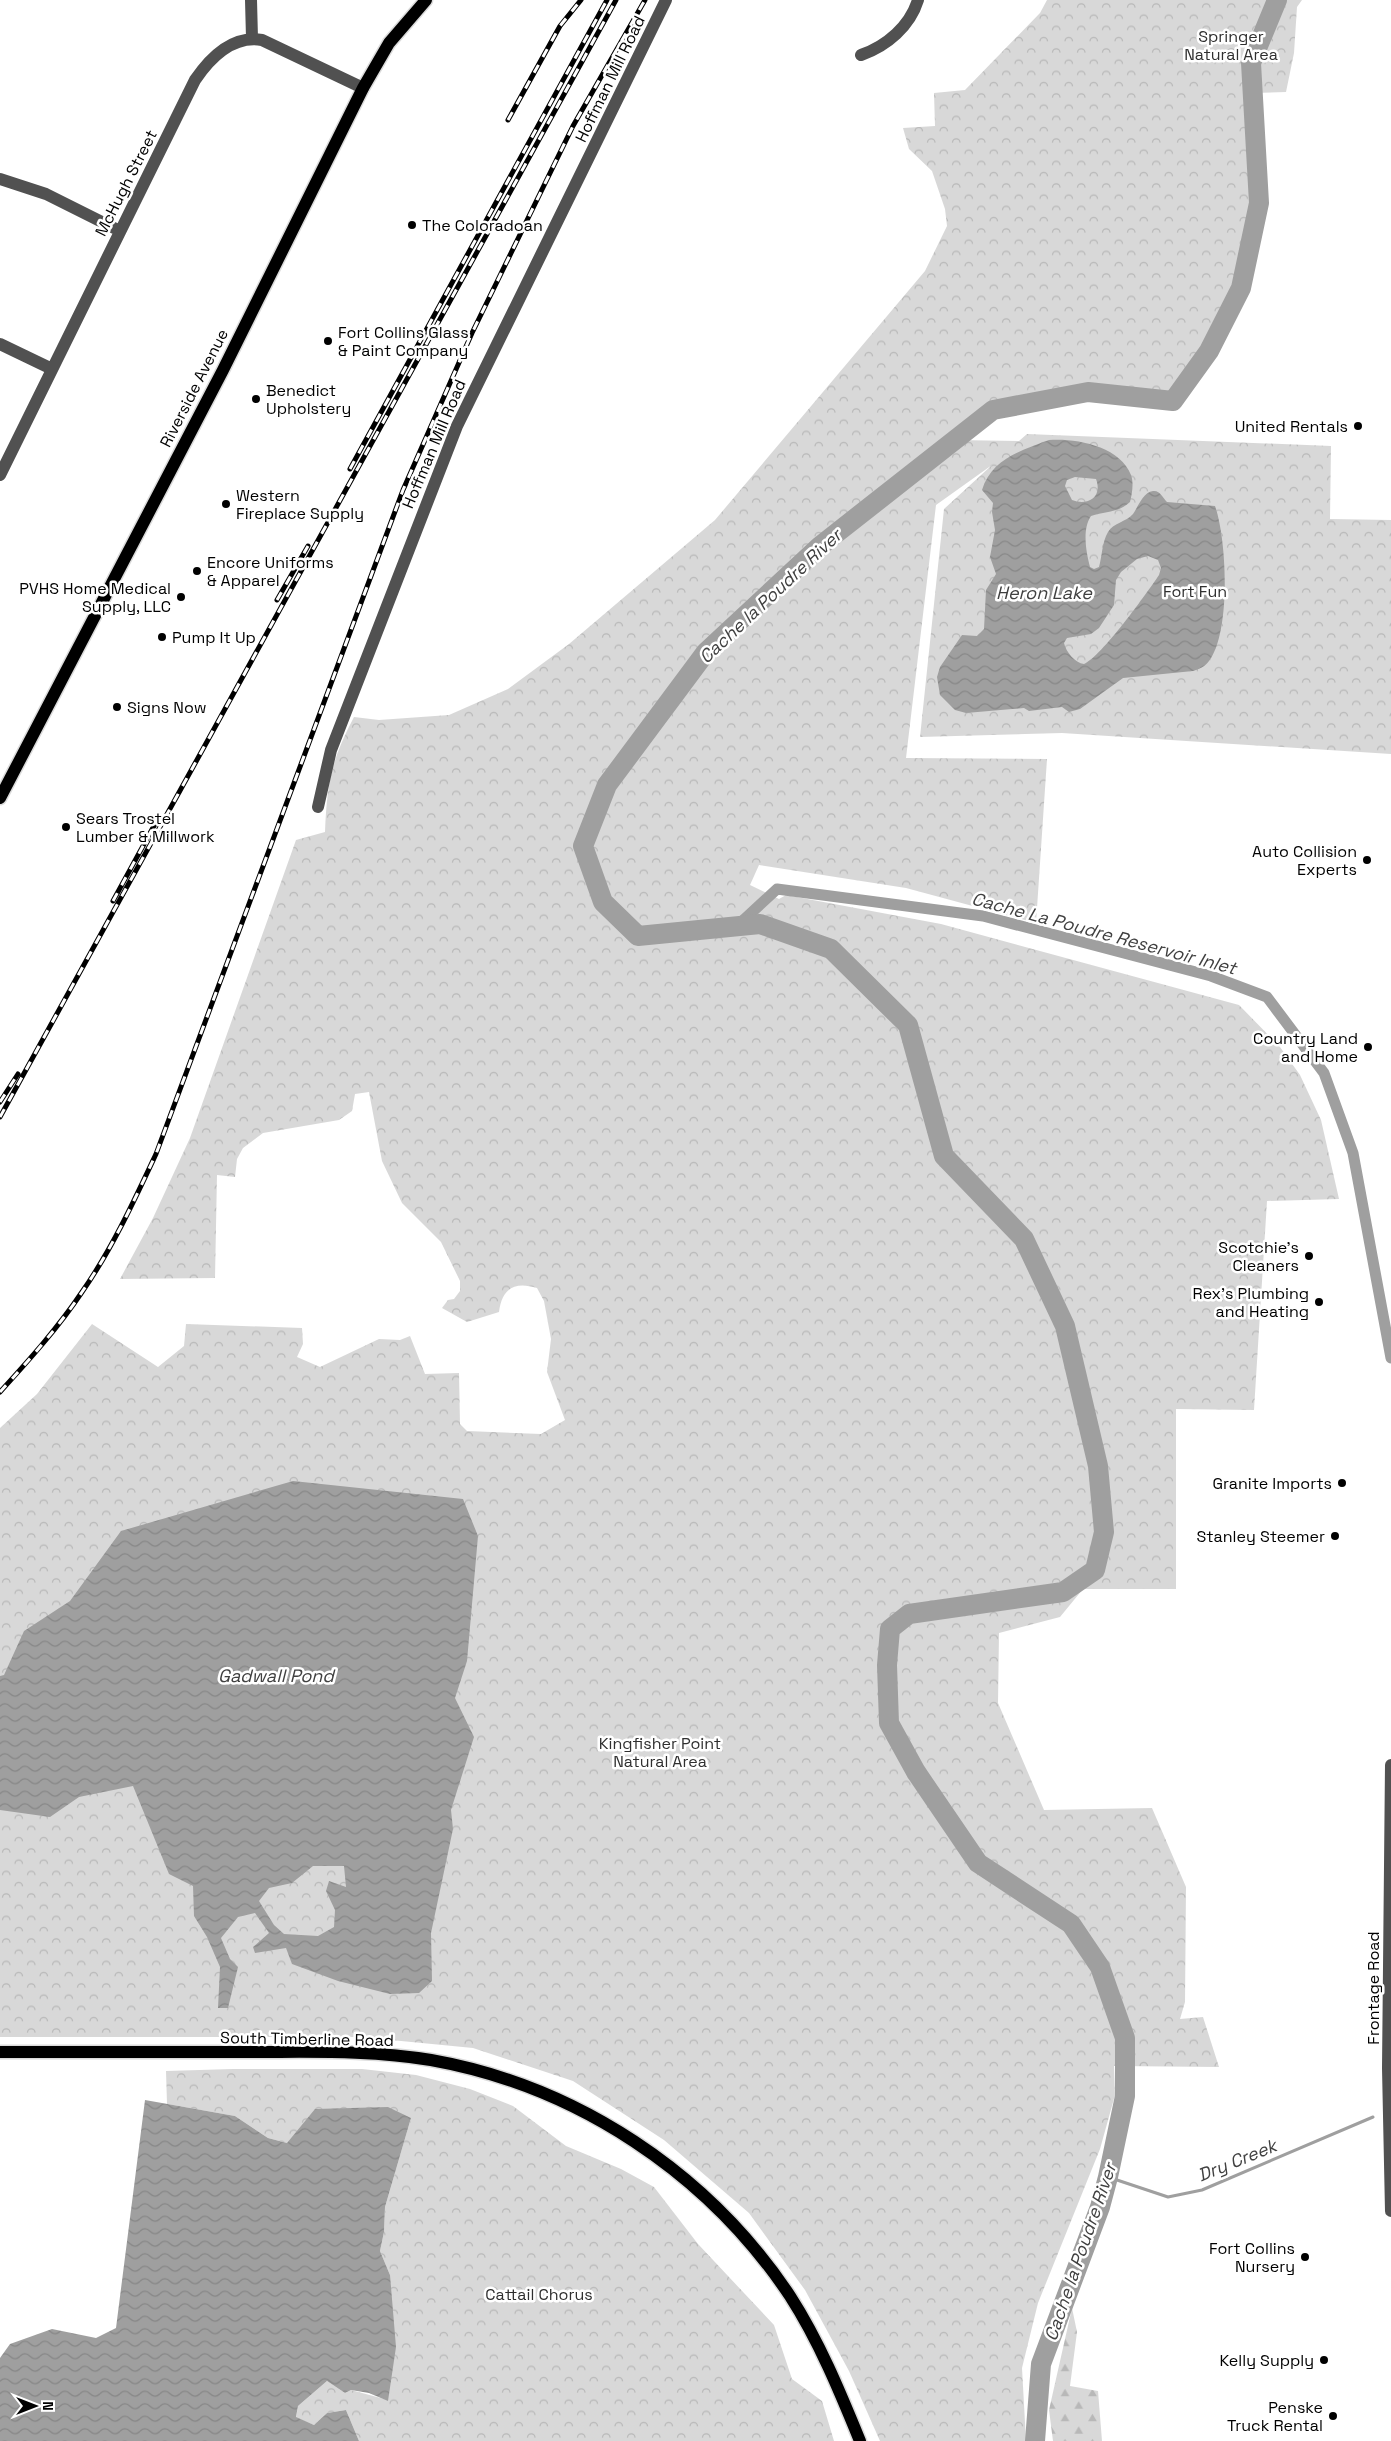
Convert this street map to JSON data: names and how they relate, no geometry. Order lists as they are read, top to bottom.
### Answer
{
  "streets": {
    "main road": ["Riverside Avenue", "South Timberline Road"],
    "street": ["Hoffman Mill Road", "McHugh Street", "Frontage Road"]
  },
  "water": [
    "Heron Lake",
    "Cache la Poudre River",
    "Cache La Poudre Reservoir Inlet",
    "Gadwall Pond",
    "Dry Creek"
  ],
  "parks": [
    "Springer Natural Area",
    "Fort Fun",
    "Kingfisher Point Natural Area",
    "Cattail Chorus"
  ],
  "places": [
    "The Coloradoan",
    "Fort Collins Glass & Paint Company",
    "Benedict Upholstery",
    "United Rentals",
    "Western Fireplace Supply",
    "Encore Uniforms & Apparel",
    "PVHS Home Medical Supply, LLC",
    "Pump It Up",
    "Signs Now",
    "Sears Trostel Lumber & Millwork",
    "Auto Collision Experts",
    "Country Land and Home",
    "Scotchie's Cleaners",
    "Rex's Plumbing and Heating",
    "Granite Imports",
    "Stanley Steemer",
    "Fort Collins Nursery",
    "Kelly Supply",
    "Penske Truck Rental"
  ],
  "north": "right"
}
